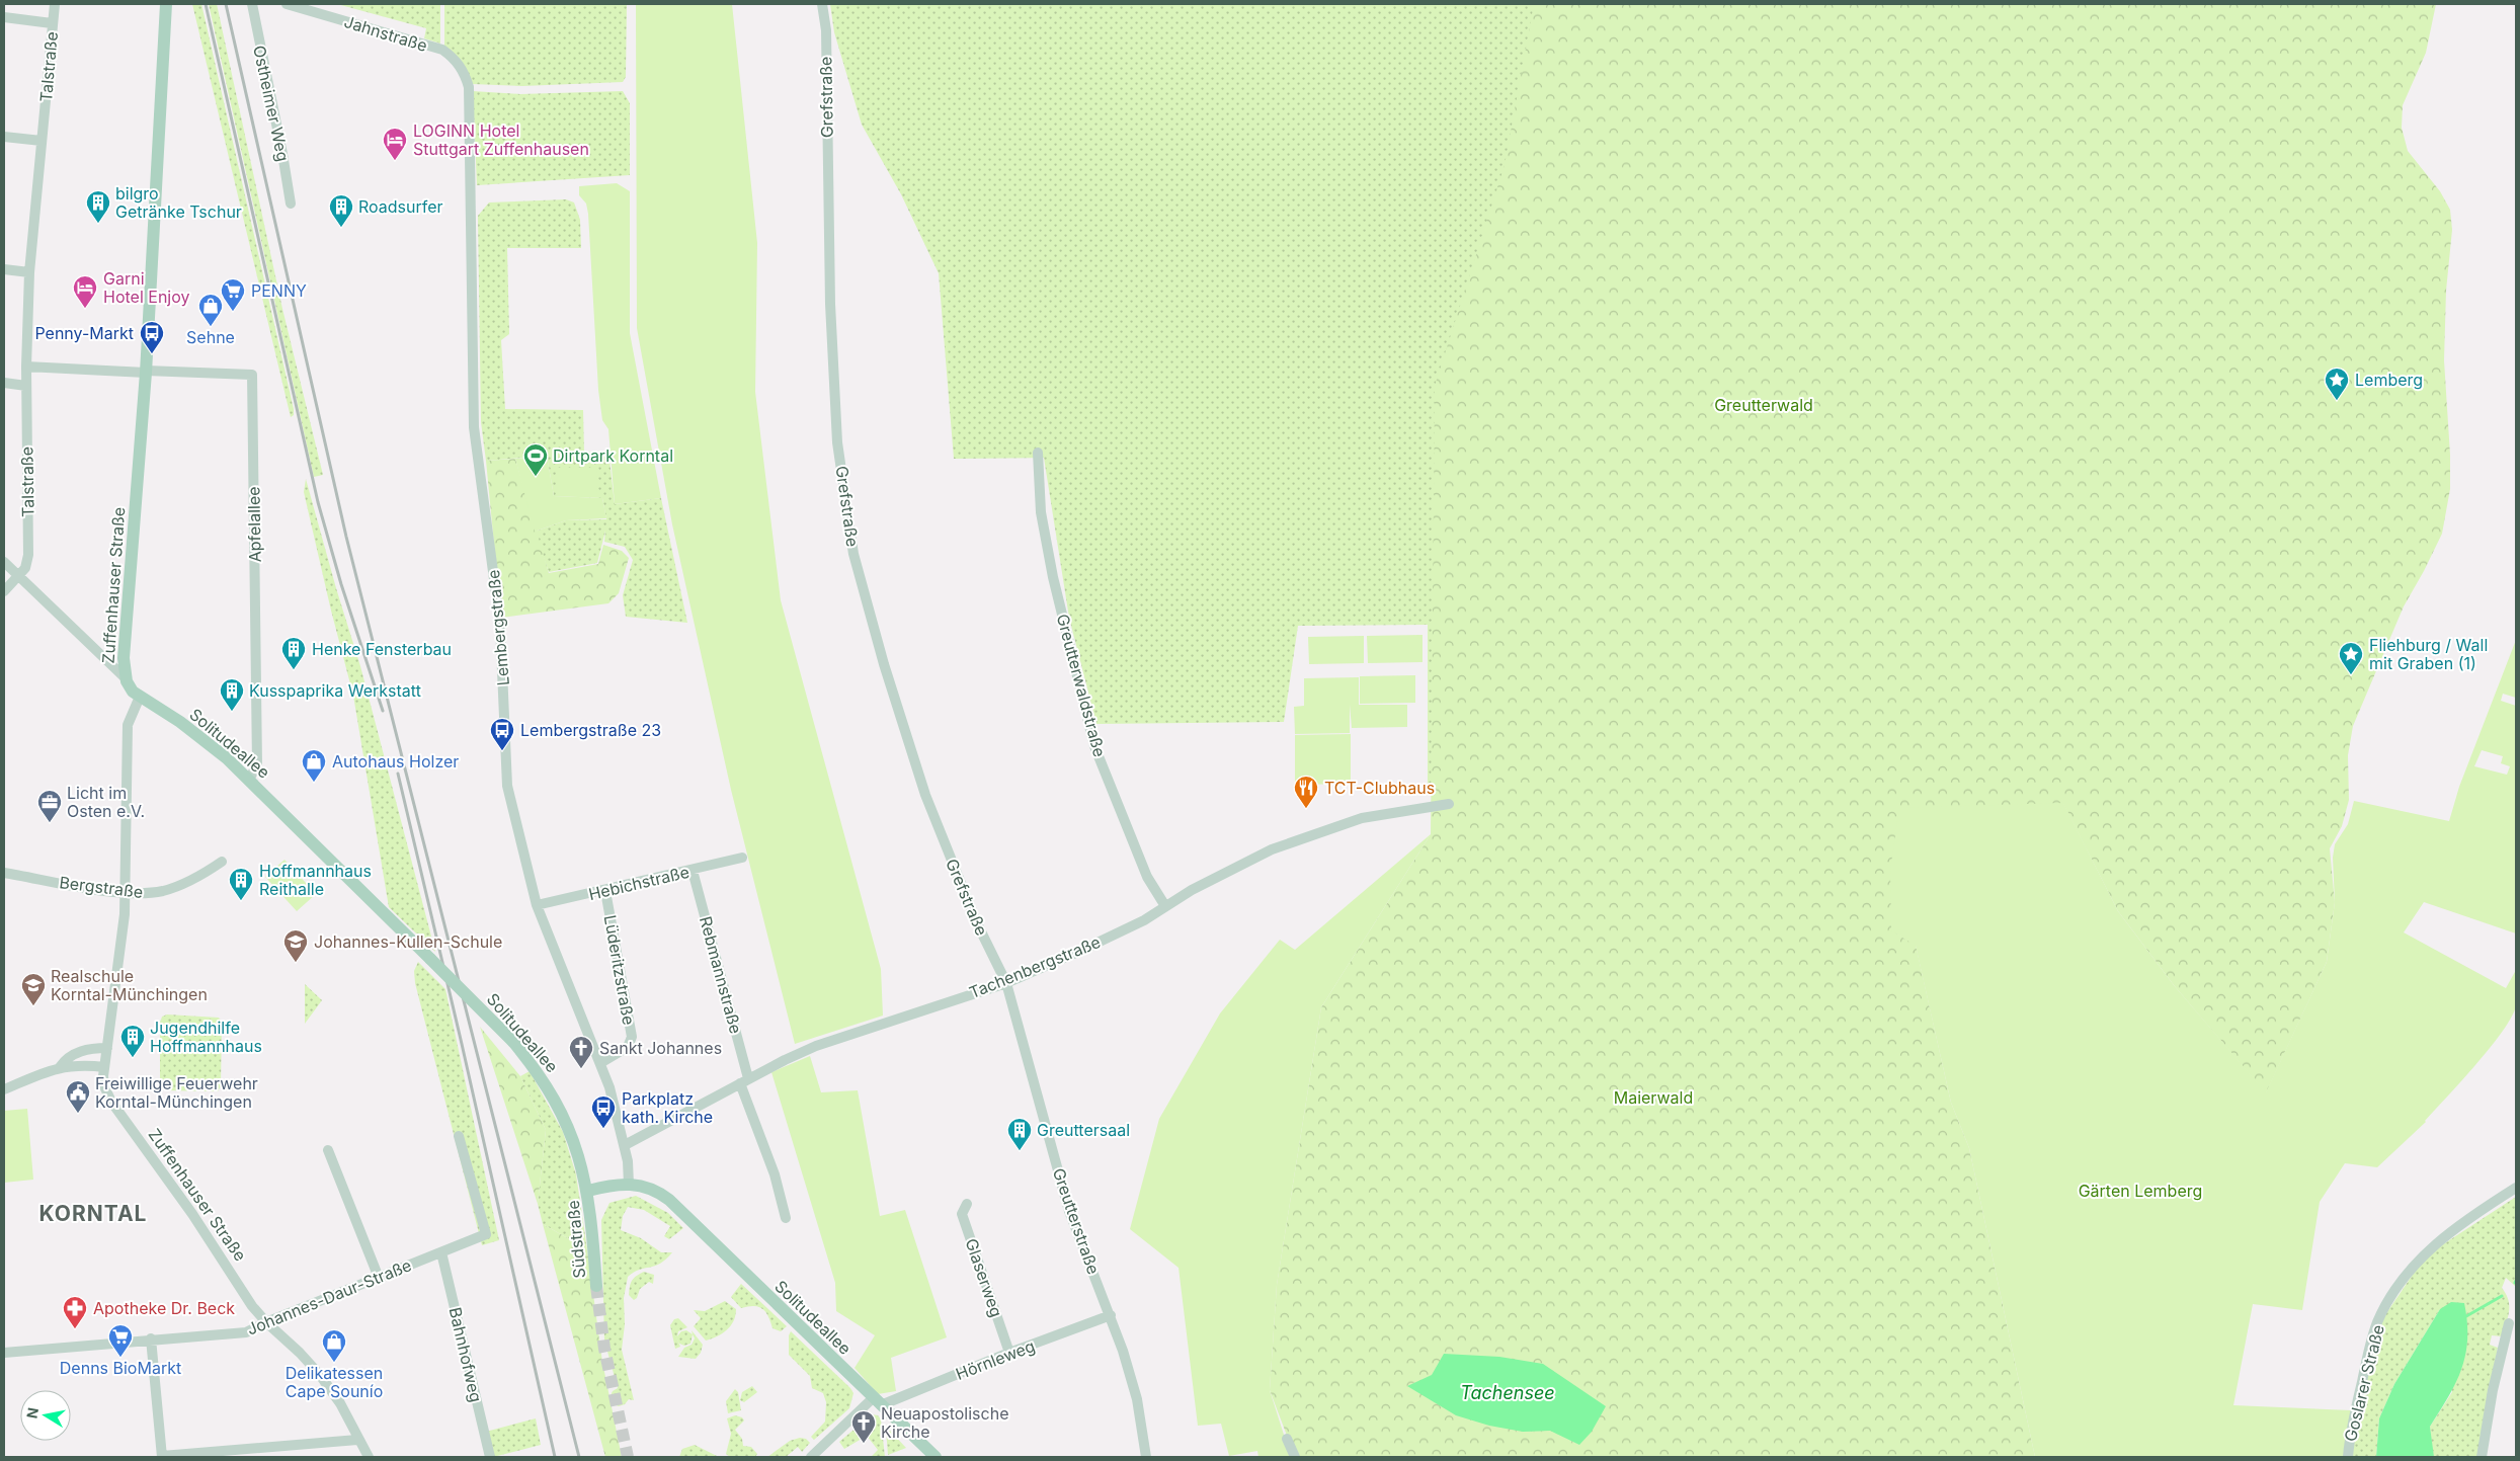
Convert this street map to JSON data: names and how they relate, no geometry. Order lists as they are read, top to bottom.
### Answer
{
  "streets": {
    "main road": ["Zuffenhauser Straße", "Solitudeallee", "Südstraße"],
    "street": [
      "Jahnstraße",
      "Talstraße",
      "Grefstraße",
      "Ostheimer Weg",
      "Apfelallee",
      "Lembergstraße",
      "Greutterwaldstraße",
      "Hebichstraße",
      "Bergstraße",
      "Tachenbergstraße",
      "Lüderitzstraße",
      "Rebmannstraße",
      "Greutterstraße",
      "Glaserweg",
      "Johannes-Daur-Straße",
      "Bahnhofweg",
      "Hörnleweg",
      "Goslarer Straße"
    ]
  },
  "crossings": [
    ["Jahnstraße", "Lembergstraße"],
    ["Grefstraße", "Tachenbergstraße"],
    ["Grefstraße", "Greutterstraße"],
    ["Apfelallee", "Zuffenhauser Straße"],
    ["Apfelallee", "Solitudeallee"],
    ["Zuffenhauser Straße", "Solitudeallee"],
    ["Zuffenhauser Straße", "Bergstraße"],
    ["Zuffenhauser Straße", "Johannes-Daur-Straße"],
    ["Lembergstraße", "Solitudeallee"],
    ["Lembergstraße", "Hebichstraße"],
    ["Lembergstraße", "Tachenbergstraße"],
    ["Lembergstraße", "Lüderitzstraße"],
    ["Greutterwaldstraße", "Tachenbergstraße"],
    ["Solitudeallee", "Südstraße"],
    ["Solitudeallee", "Hörnleweg"],
    ["Hebichstraße", "Lüderitzstraße"],
    ["Hebichstraße", "Rebmannstraße"],
    ["Tachenbergstraße", "Rebmannstraße"],
    ["Tachenbergstraße", "Greutterstraße"],
    ["Greutterstraße", "Hörnleweg"],
    ["Glaserweg", "Hörnleweg"],
    ["Johannes-Daur-Straße", "Bahnhofweg"]
  ],
  "districts": ["KORNTAL"],
  "water": ["Tachensee"],
  "parks": ["Greutterwald", "Maierwald", "Gärten Lemberg"],
  "places": {
    "hotel": ["LOGINN Hotel Stuttgart Zuffenhausen", "Garni Hotel Enjoy"],
    "building": [
      "bilgro Getränke Tschur",
      "Roadsurfer",
      "Henke Fensterbau",
      "Kusspaprika Werkstatt",
      "Hoffmannhaus Reithalle",
      "Jugendhilfe Hoffmannhaus",
      "Greuttersaal"
    ],
    "supermarket": ["PENNY", "Denns BioMarkt"],
    "shop": ["Sehne", "Autohaus Holzer", "Delikatessen Cape Sounío"],
    "bus stop": ["Penny-Markt", "Lembergstraße 23", "Parkplatz kath. Kirche"],
    "place": ["Lemberg", "Fliehburg / Wall mit Graben (1)"],
    "sports": ["Dirtpark Korntal"],
    "restaurant": ["TCT-Clubhaus"],
    "office": ["Licht im Osten e.V."],
    "school or university": ["Johannes-Kullen-Schule", "Realschule Korntal-Münchingen"],
    "church": ["Sankt Johannes", "Neuapostolische Kirche"],
    "public building": ["Freiwillige Feuerwehr Korntal-Münchingen"],
    "pharmacy": ["Apotheke Dr. Beck"]
  },
  "north": "left"
}
